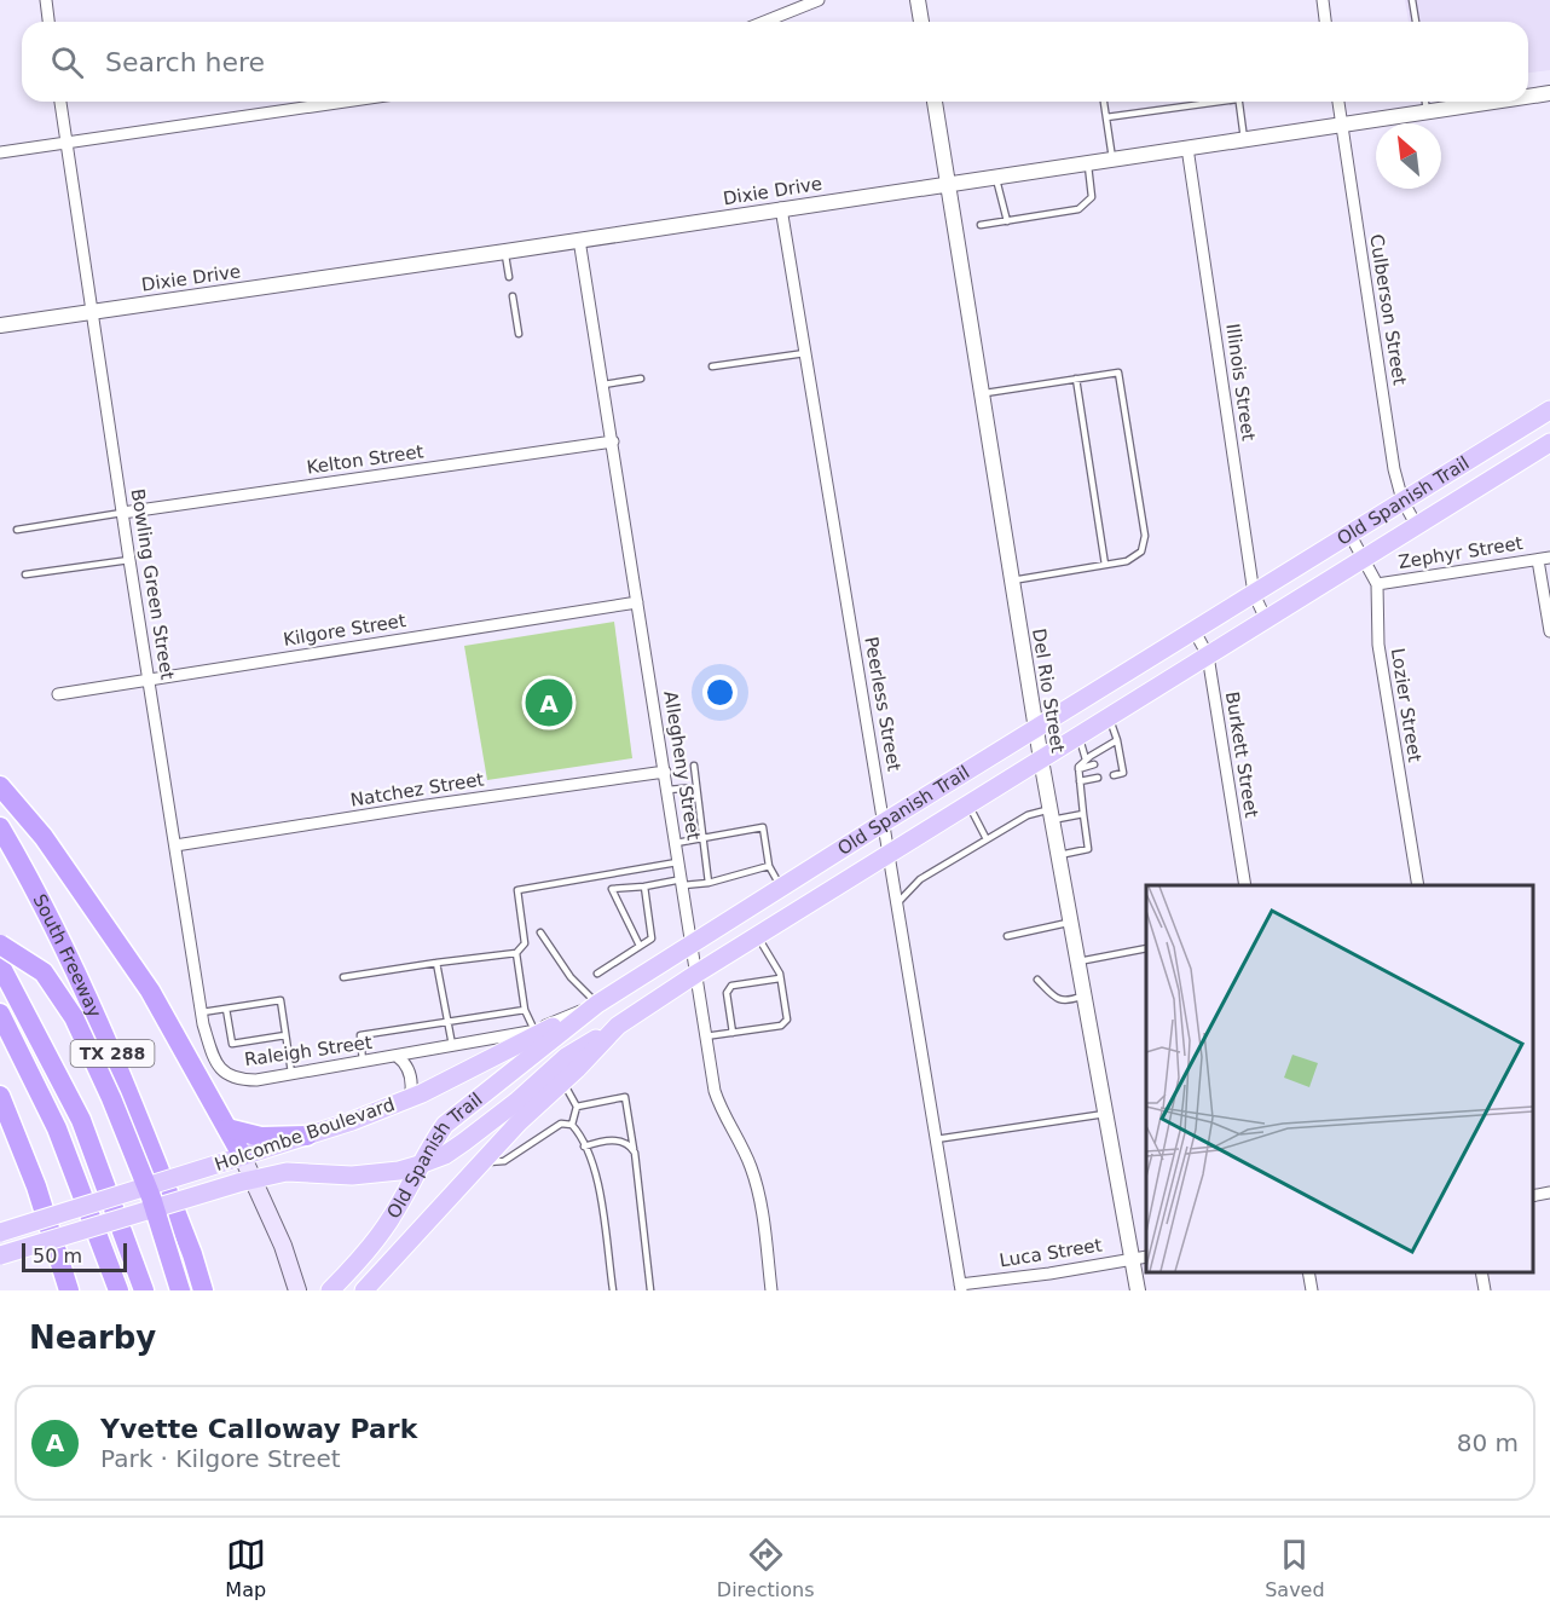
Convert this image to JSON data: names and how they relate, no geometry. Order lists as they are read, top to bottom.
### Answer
{
  "streets": {
    "highway": ["South Freeway", "TX 288"],
    "main road": ["Old Spanish Trail", "Holcombe Boulevard"],
    "street": [
      "Dixie Drive",
      "Culberson Street",
      "Illinois Street",
      "Kelton Street",
      "Zephyr Street",
      "Bowling Green Street",
      "Kilgore Street",
      "Del Rio Street",
      "Peerless Street",
      "Lozier Street",
      "Burkett Street",
      "Allegheny Street",
      "Natchez Street",
      "Raleigh Street",
      "Luca Street"
    ]
  },
  "crossings": [
    ["Dixie Drive", "Culberson Street"],
    ["Dixie Drive", "Illinois Street"],
    ["Dixie Drive", "Bowling Green Street"],
    ["Dixie Drive", "Del Rio Street"],
    ["Dixie Drive", "Peerless Street"],
    ["Dixie Drive", "Allegheny Street"],
    ["Culberson Street", "Old Spanish Trail"],
    ["Illinois Street", "Old Spanish Trail"],
    ["Kelton Street", "Bowling Green Street"],
    ["Kelton Street", "Allegheny Street"],
    ["Old Spanish Trail", "Del Rio Street"],
    ["Old Spanish Trail", "Peerless Street"],
    ["Old Spanish Trail", "Lozier Street"],
    ["Old Spanish Trail", "Burkett Street"],
    ["Old Spanish Trail", "Allegheny Street"],
    ["Old Spanish Trail", "Raleigh Street"],
    ["Old Spanish Trail", "Holcombe Boulevard"],
    ["Zephyr Street", "Lozier Street"],
    ["Bowling Green Street", "Kilgore Street"],
    ["Bowling Green Street", "Natchez Street"],
    ["Bowling Green Street", "Raleigh Street"],
    ["Kilgore Street", "Allegheny Street"],
    ["Del Rio Street", "Luca Street"],
    ["Peerless Street", "Luca Street"],
    ["Allegheny Street", "Natchez Street"],
    ["Raleigh Street", "Holcombe Boulevard"]
  ],
  "scale_bar": "50 m",
  "north": "top left",
  "page": {
    "search": "Search here",
    "pins": "A",
    "scale": "50 m",
    "heading": "Nearby",
    "list": [
      {
        "mark": "A",
        "name": "Yvette Calloway Park",
        "note": "Park · Kilgore Street",
        "value": "80 m"
      }
    ],
    "nav": ["Map", "Directions", "Saved"]
  }
}
